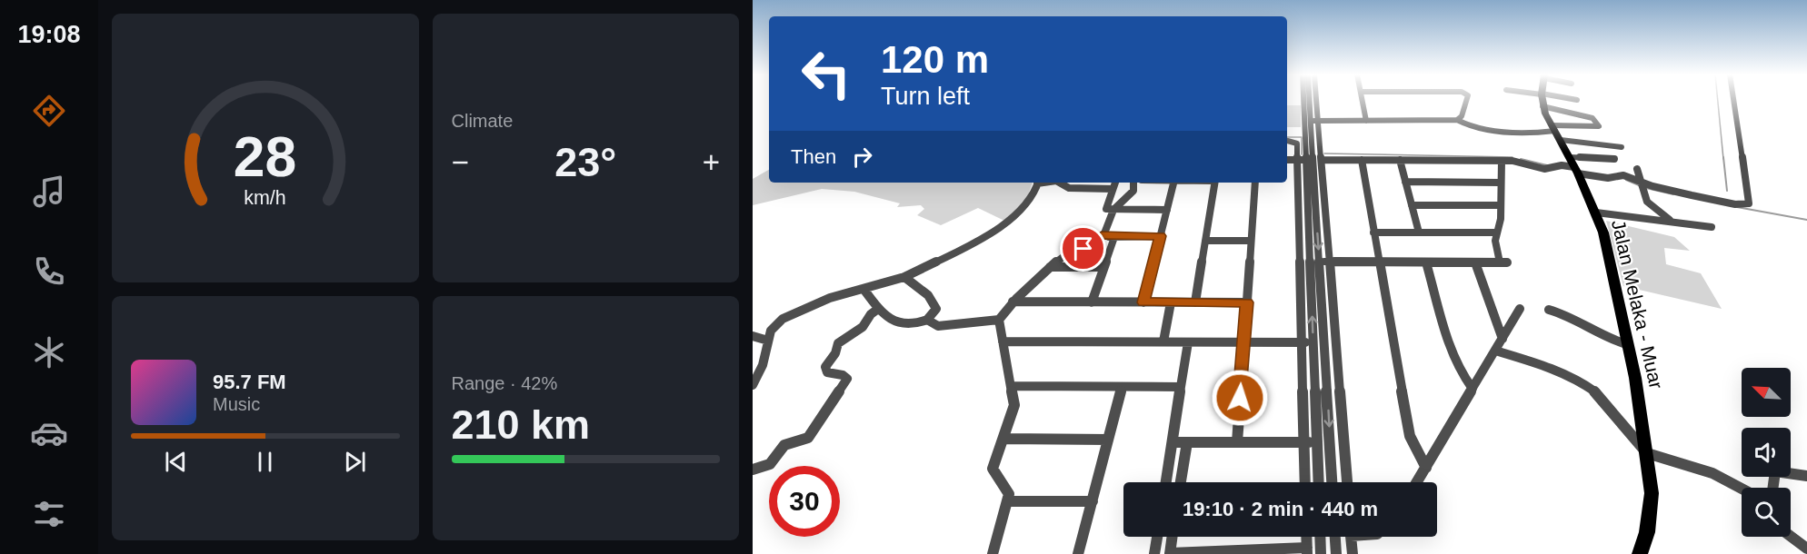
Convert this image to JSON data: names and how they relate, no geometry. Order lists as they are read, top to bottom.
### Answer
{
  "streets": {
    "main road": ["Jalan Melaka - Muar"]
  },
  "north": "top left",
  "page": {
    "tabs": "19:08",
    "tile": [
      "Climate",
      ["Range · 42%", "210 km"]
    ],
    "turn": ["120 m", "Turn left"],
    "then": "Then",
    "heat": ["−", "23°", "+"],
    "song": ["95.7 FM", "Music"],
    "limit": "30",
    "trip": "19:10 · 2 min · 440 m",
    "gauge": ["28", "km/h"]
  }
}
